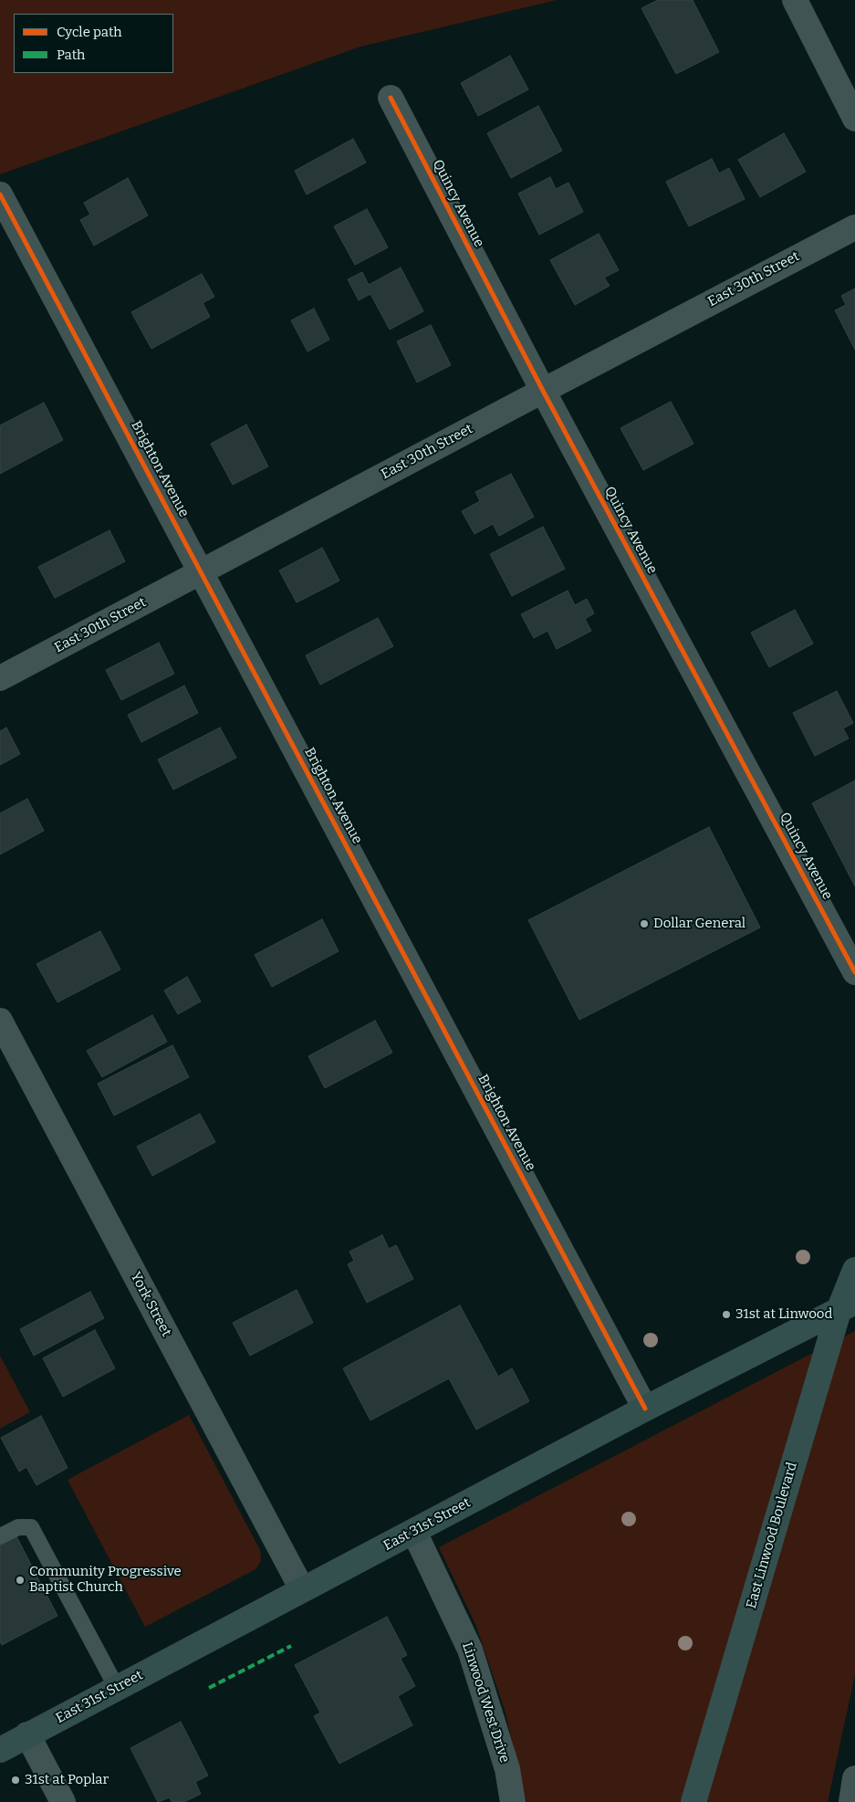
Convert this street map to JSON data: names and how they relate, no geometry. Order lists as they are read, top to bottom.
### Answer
{
  "streets": {
    "main road": ["East 31st Street", "East Linwood Boulevard"],
    "street": [
      "Quincy Avenue",
      "East 30th Street",
      "Brighton Avenue",
      "York Street",
      "Linwood West Drive"
    ]
  },
  "crossings": [
    ["Quincy Avenue", "East 30th Street"],
    ["East 30th Street", "Brighton Avenue"],
    ["Brighton Avenue", "East 31st Street"],
    ["York Street", "East 31st Street"],
    ["East 31st Street", "East Linwood Boulevard"],
    ["East 31st Street", "Linwood West Drive"]
  ],
  "places": [
    "Dollar General",
    "31st at Linwood",
    "Community Progressive Baptist Church",
    "31st at Poplar"
  ],
  "legend": ["Cycle path", "Path"]
}
